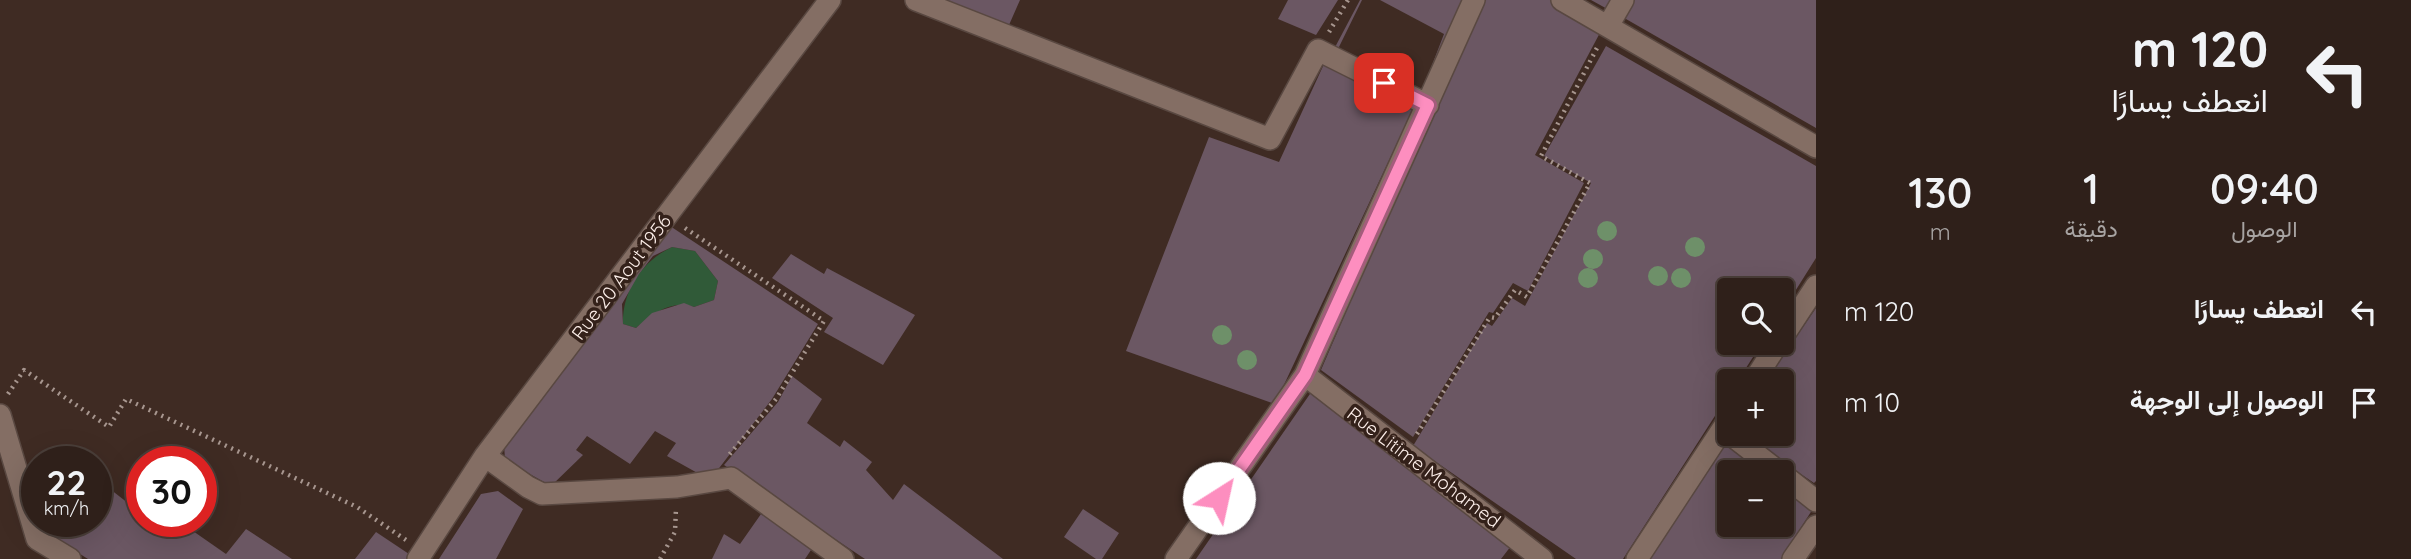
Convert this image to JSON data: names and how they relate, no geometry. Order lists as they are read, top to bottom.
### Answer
{
  "streets": {
    "street": ["Rue 20 Aout 1956", "Rue Litime Mohamed"]
  },
  "page": {
    "turn": ["120 m", "انعطف يسارًا"],
    "eta": [
      "09:40",
      "الوصول",
      "1",
      "دقيقة",
      "130",
      "m"
    ],
    "list": [
      {
        "name": "انعطف يسارًا",
        "value": "120 m"
      },
      {
        "name": "الوصول إلى الوجهة",
        "value": "10 m"
      }
    ],
    "map_buttons": ["+", "−"],
    "speed": "22 km/h",
    "limit": "30"
  }
}
